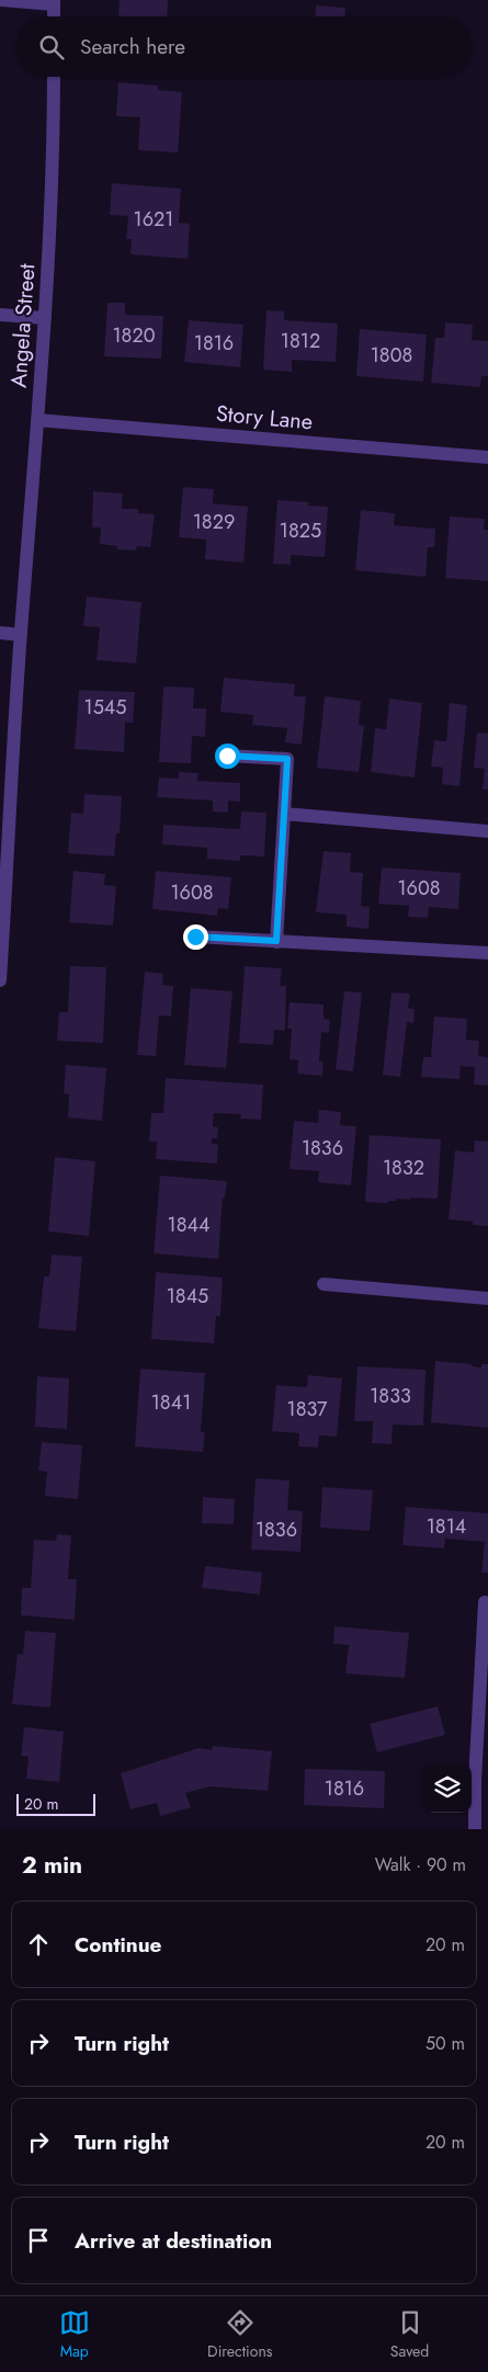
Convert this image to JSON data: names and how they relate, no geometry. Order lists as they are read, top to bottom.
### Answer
{
  "streets": {
    "street": ["Angela Street", "Story Lane"]
  },
  "crossings": [
    ["Angela Street", "Story Lane"]
  ],
  "house_numbers": [
    "1621",
    "1820",
    "1812",
    "1816",
    "1808",
    "1829",
    "1825",
    "1545",
    "1608",
    "1608",
    "1836",
    "1832",
    "1844",
    "1845",
    "1833",
    "1841",
    "1837",
    "1814",
    "1836",
    "1816"
  ],
  "scale_bar": "20 m",
  "page": {
    "search": "Search here",
    "scale": "20 m",
    "heading": ["2 min", "Walk · 90 m"],
    "list": [
      ["Continue", "20 m"],
      ["Turn right", "50 m"],
      ["Turn right", "20 m"],
      "Arrive at destination"
    ],
    "nav": ["Map", "Directions", "Saved"]
  }
}
